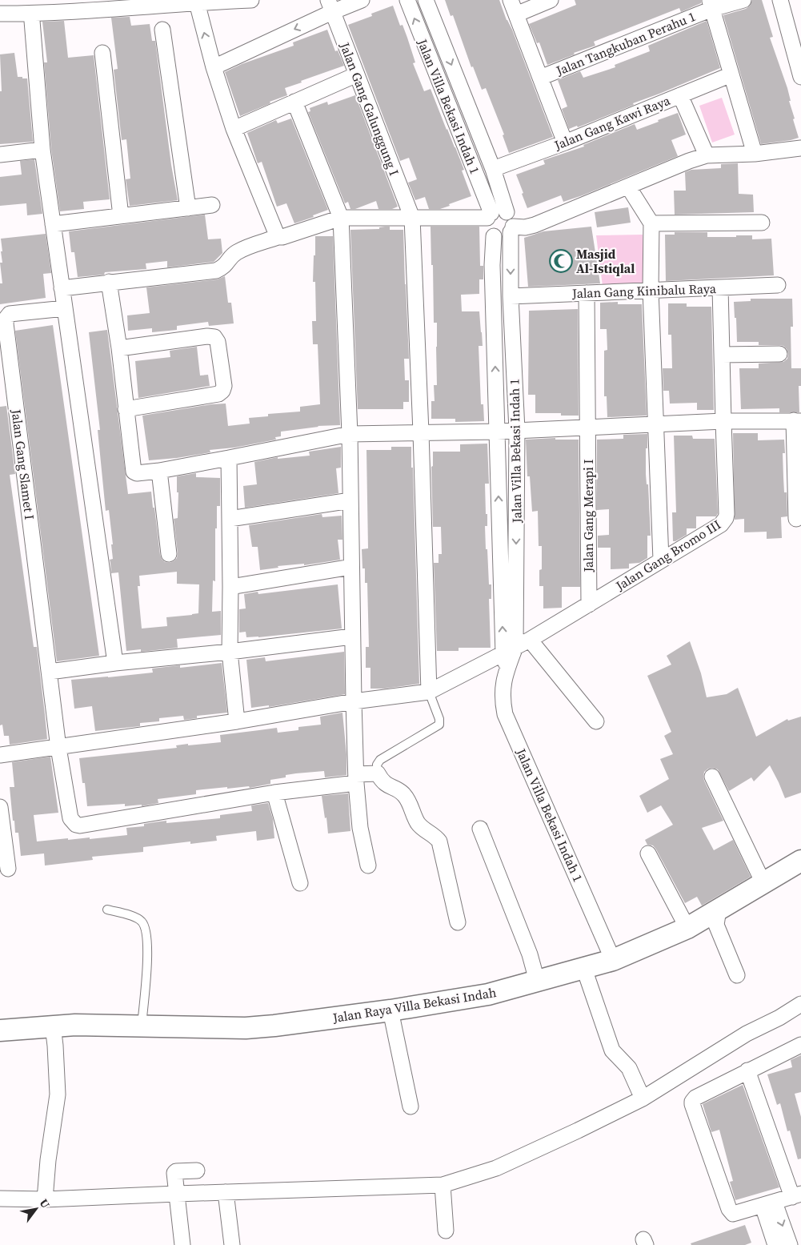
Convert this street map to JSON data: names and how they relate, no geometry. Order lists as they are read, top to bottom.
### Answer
{
  "streets": {
    "main road": ["Jalan Raya Villa Bekasi Indah"],
    "street": [
      "Jalan Tangkuban Perahu 1",
      "Jalan Villa Bekasi Indah 1",
      "Jalan Gang Galunggung I",
      "Jalan Gang Kawi Raya",
      "Jalan Gang Kinibalu Raya",
      "Jalan Gang Slamet I",
      "Jalan Gang Merapi I",
      "Jalan Gang Bromo III"
    ]
  },
  "crossings": [
    ["Jalan Villa Bekasi Indah 1", "Jalan Gang Kawi Raya"],
    ["Jalan Villa Bekasi Indah 1", "Jalan Gang Kinibalu Raya"],
    ["Jalan Villa Bekasi Indah 1", "Jalan Gang Bromo III"],
    ["Jalan Villa Bekasi Indah 1", "Jalan Raya Villa Bekasi Indah"],
    ["Jalan Gang Galunggung I", "Jalan Gang Bromo III"],
    ["Jalan Gang Kinibalu Raya", "Jalan Gang Merapi I"],
    ["Jalan Gang Kinibalu Raya", "Jalan Gang Bromo III"],
    ["Jalan Gang Slamet I", "Jalan Gang Bromo III"],
    ["Jalan Gang Merapi I", "Jalan Gang Bromo III"]
  ],
  "places": {
    "mosque": ["Masjid Al-Istiqlal"]
  },
  "north": "top right"
}
